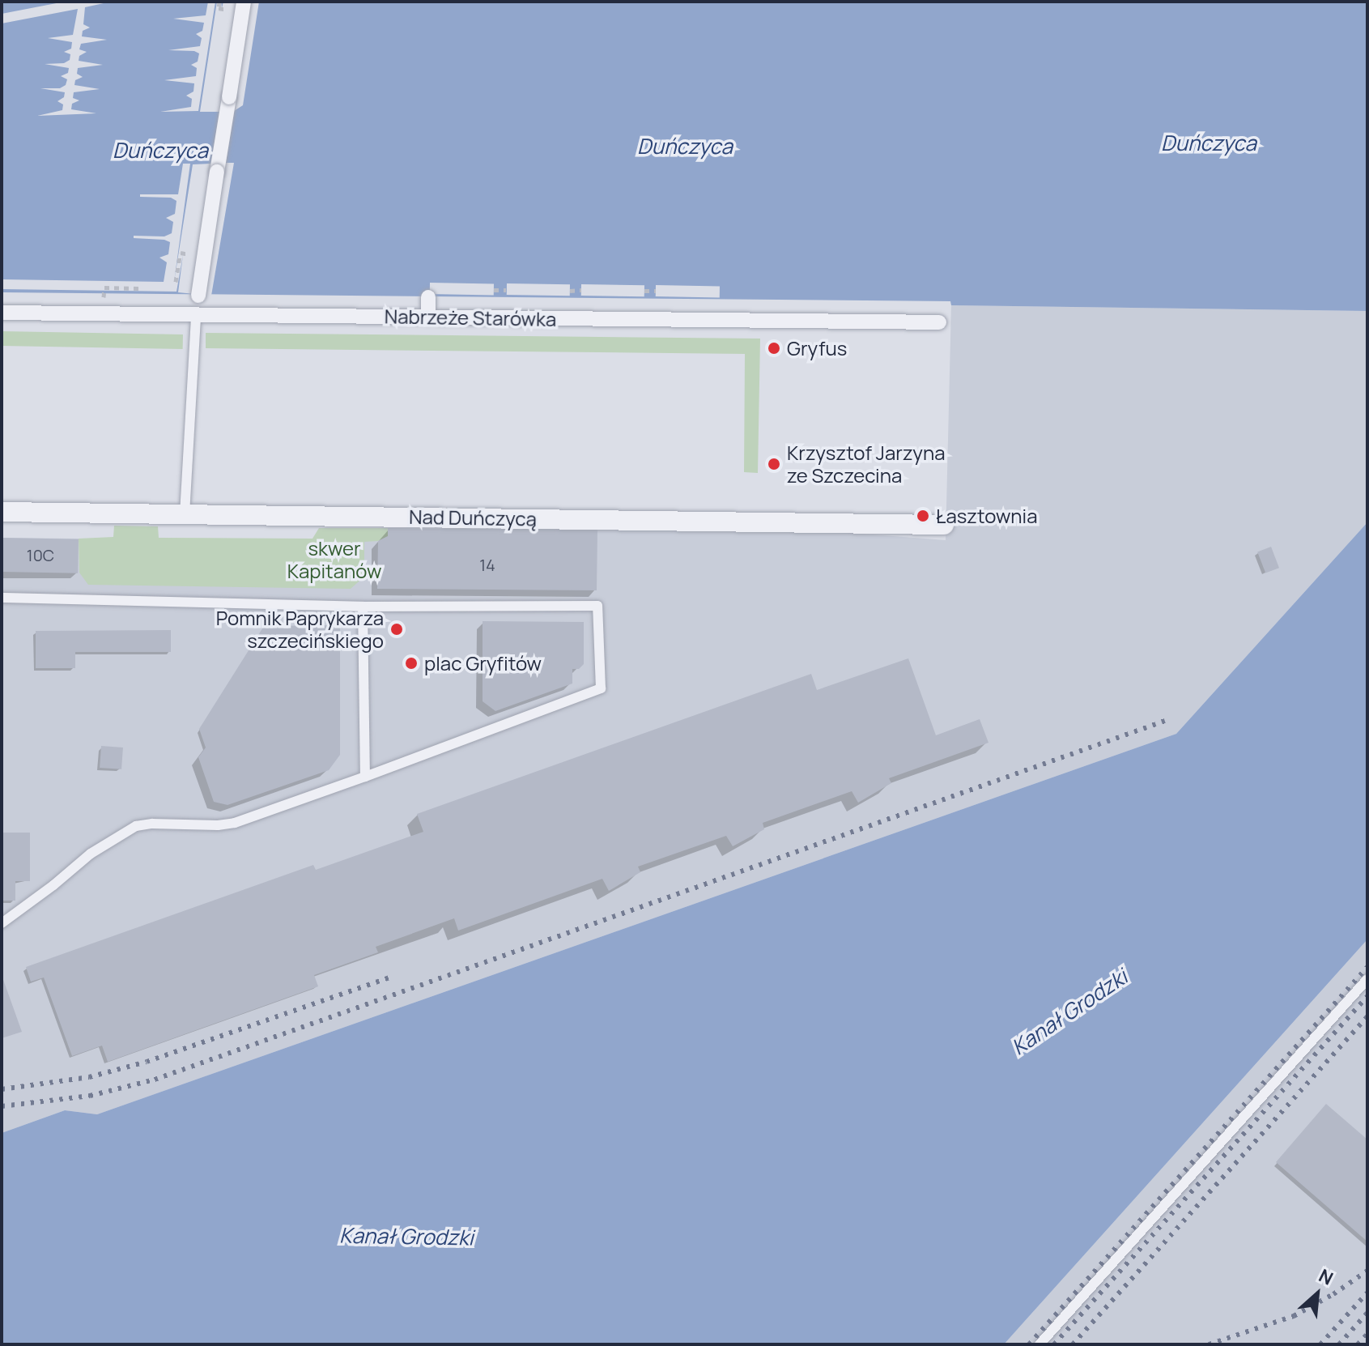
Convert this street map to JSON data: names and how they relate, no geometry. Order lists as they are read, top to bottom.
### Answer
{
  "streets": {
    "street": ["Nabrzeże Starówka", "Nad Duńczycą"]
  },
  "water": ["Duńczyca", "Kanał Grodzki"],
  "parks": ["skwer Kapitanów"],
  "places": [
    "Gryfus",
    "Krzysztof Jarzyna ze Szczecina",
    "Łasztownia",
    "Pomnik Paprykarza szczecińskiego",
    "plac Gryfitów"
  ],
  "house_numbers": ["10C", "14"],
  "north": "top right"
}
